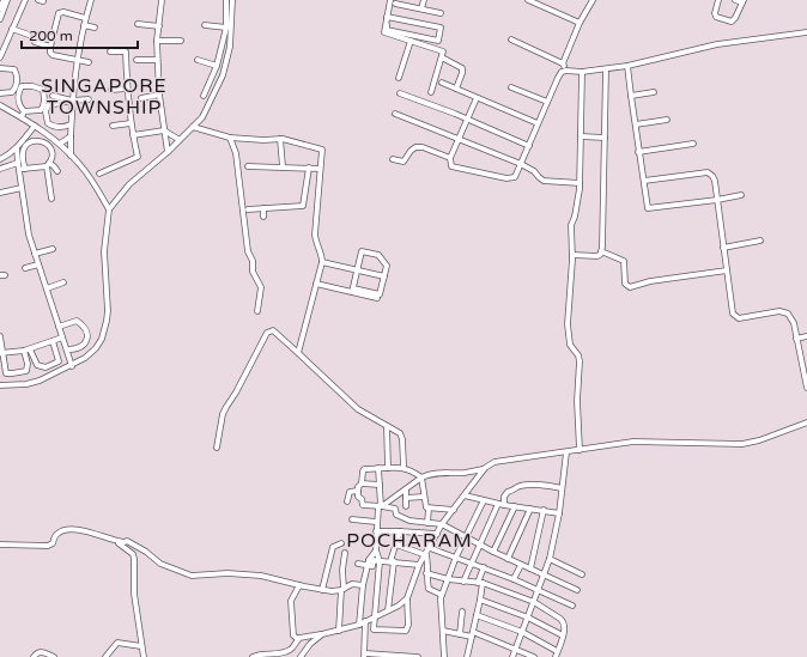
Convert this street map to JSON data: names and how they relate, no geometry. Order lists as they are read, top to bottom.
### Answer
{
  "districts": ["SINGAPORE TOWNSHIP", "POCHARAM"],
  "scale_bar": "200 m"
}
